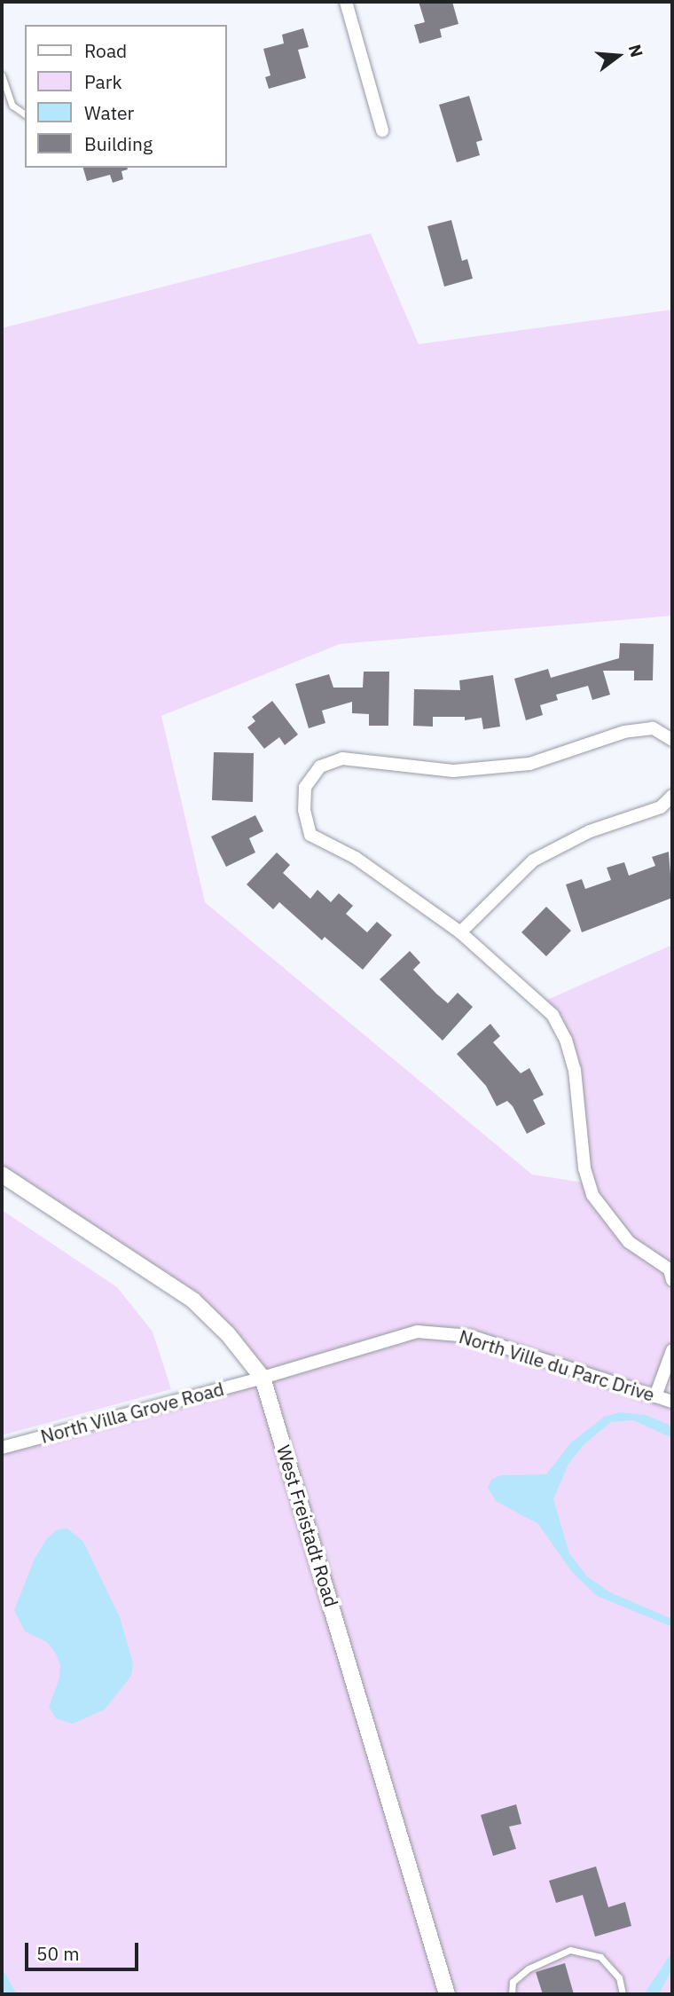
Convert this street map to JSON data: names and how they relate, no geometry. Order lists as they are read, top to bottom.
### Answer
{
  "streets": {
    "street": ["North Ville du Parc Drive", "North Villa Grove Road", "West Freistadt Road"]
  },
  "crossings": [
    ["North Ville du Parc Drive", "North Villa Grove Road"],
    ["North Ville du Parc Drive", "West Freistadt Road"],
    ["North Villa Grove Road", "West Freistadt Road"]
  ],
  "legend": [
    "Road",
    "Park",
    "Water",
    "Building"
  ],
  "scale_bar": "50 m",
  "north": "right"
}
